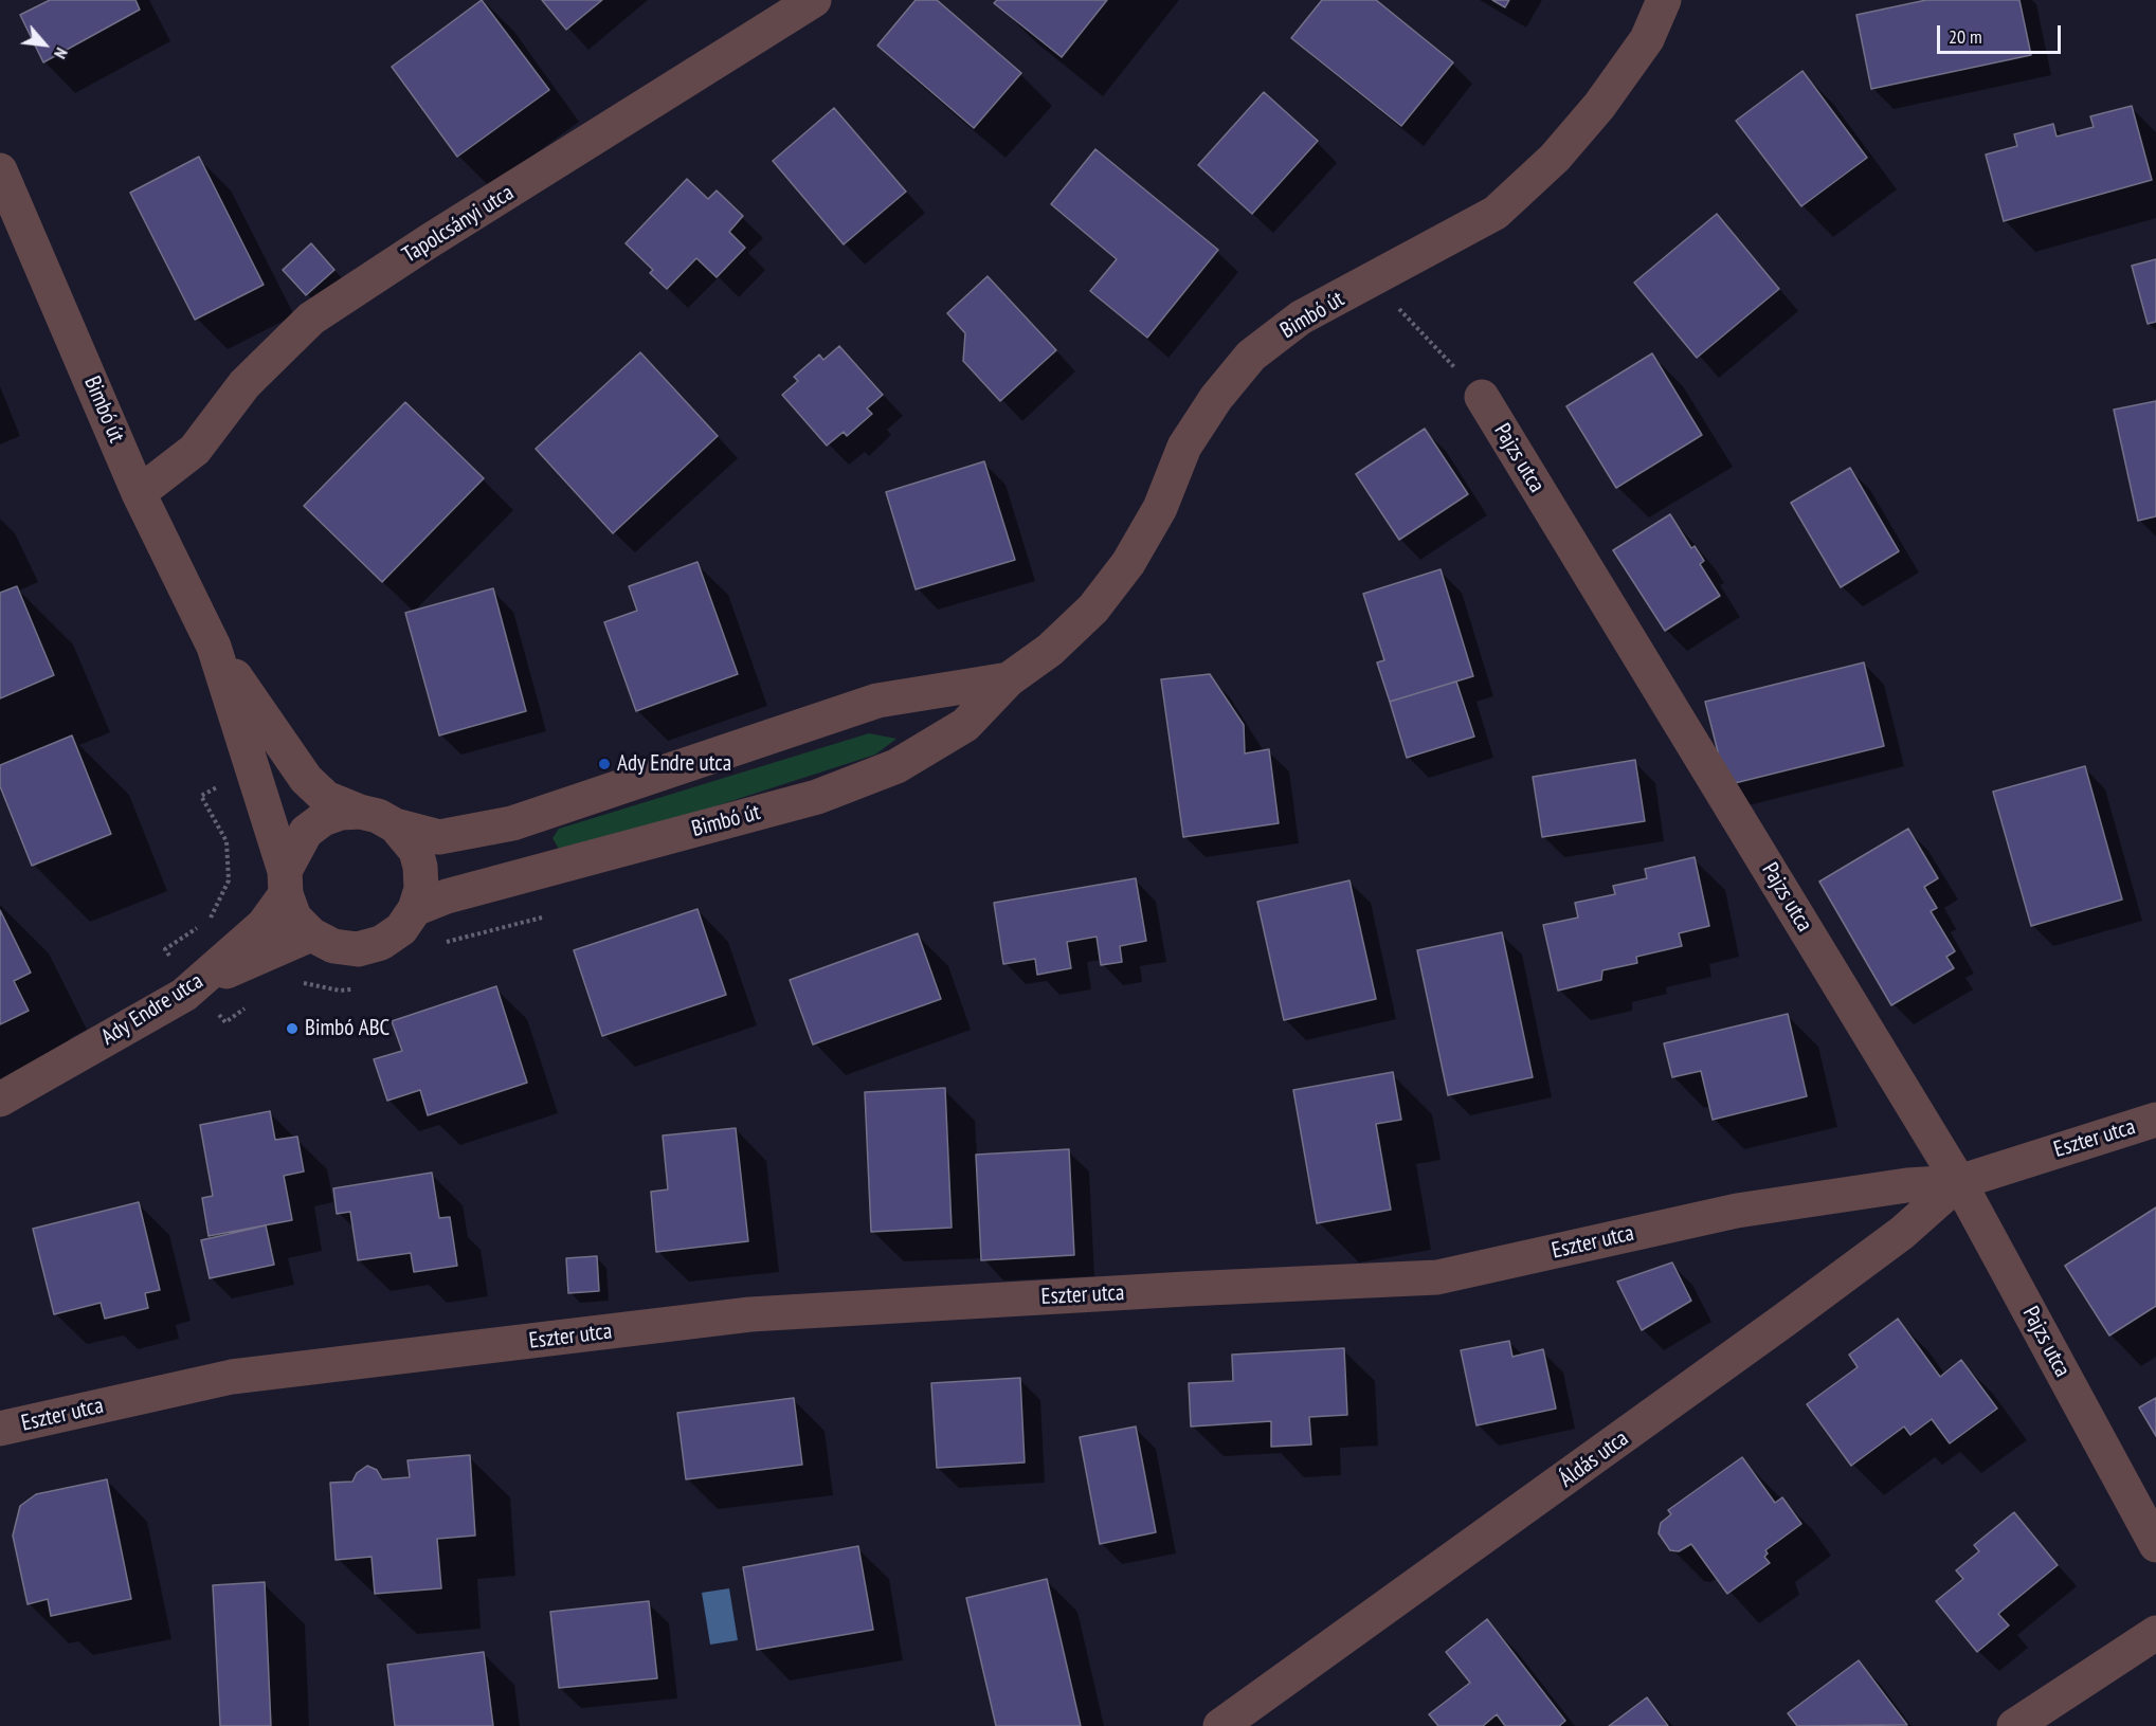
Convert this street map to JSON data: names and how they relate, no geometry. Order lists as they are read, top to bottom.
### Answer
{
  "streets": {
    "street": [
      "Tapolcsányi utca",
      "Bimbó út",
      "Pajzs utca",
      "Ady Endre utca",
      "Eszter utca",
      "Áldás utca"
    ]
  },
  "crossings": [
    ["Tapolcsányi utca", "Bimbó út"],
    ["Bimbó út", "Ady Endre utca"],
    ["Pajzs utca", "Eszter utca"],
    ["Pajzs utca", "Áldás utca"],
    ["Eszter utca", "Áldás utca"]
  ],
  "places": ["Ady Endre utca", "Bimbó ABC"],
  "scale_bar": "20 m",
  "north": "bottom right"
}
